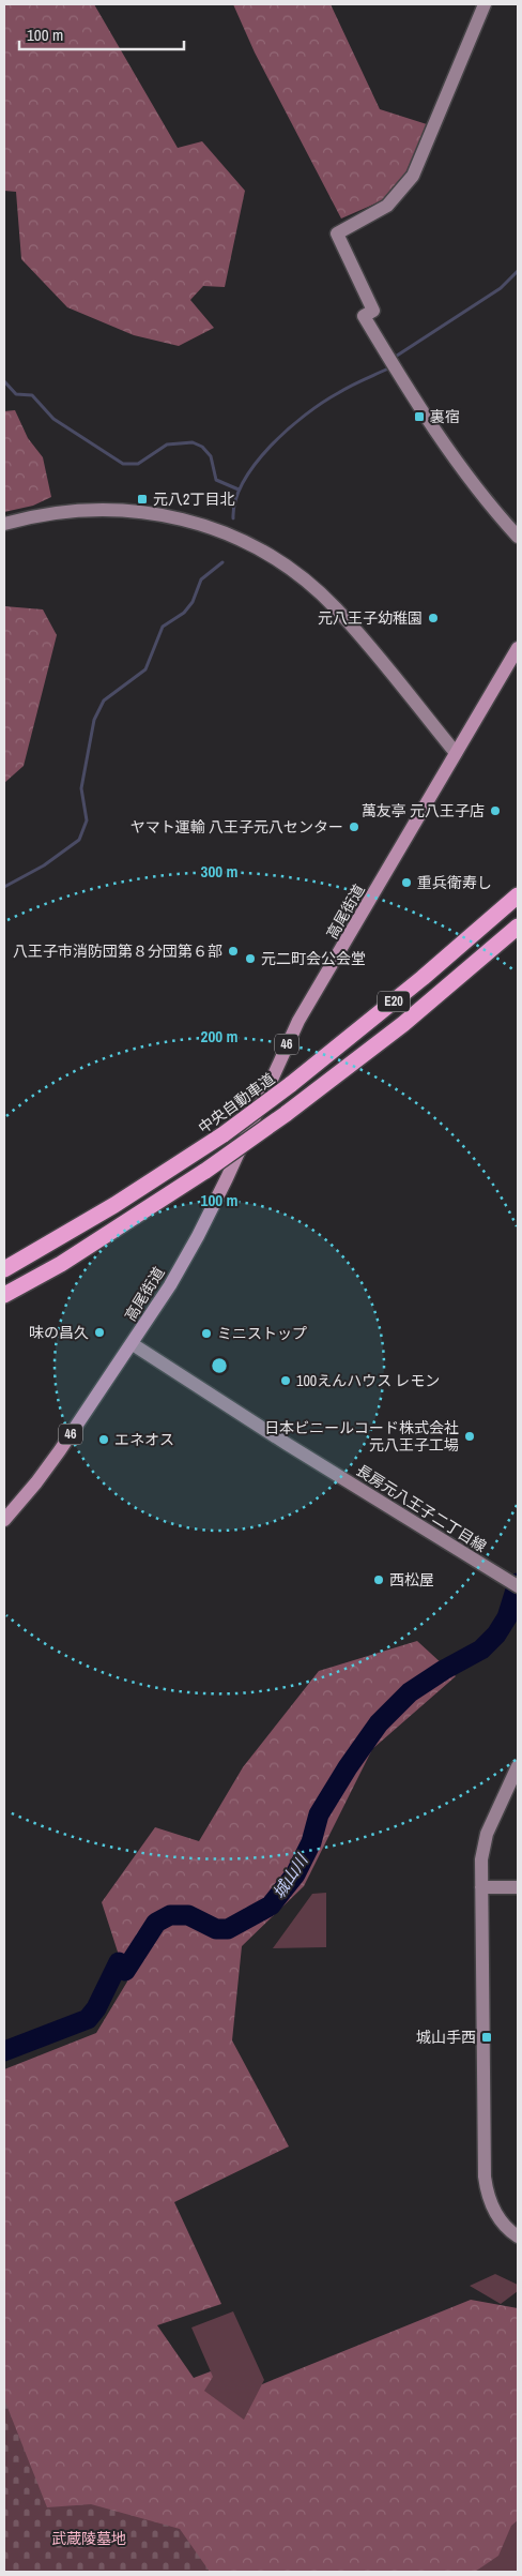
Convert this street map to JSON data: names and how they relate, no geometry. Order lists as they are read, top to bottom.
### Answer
{
  "streets": {
    "highway": ["E20", "中央自動車道"],
    "main road": ["高尾街道", "46"],
    "street": ["長房元八王子二丁目線"]
  },
  "crossings": [
    ["高尾街道", "長房元八王子二丁目線"]
  ],
  "water": ["城山川"],
  "parks": ["武蔵陵墓地"],
  "places": {
    "transit": ["裏宿", "元八2丁目北", "城山手西"],
    "other": [
      "元八王子幼稚園",
      "萬友亭 元八王子店",
      "ヤマト運輸 八王子元八センター",
      "重兵衛寿し",
      "八王子市消防団第８分団第６部",
      "元二町会公会堂",
      "味の昌久",
      "ミニストップ",
      "100えんハウス レモン",
      "日本ビニールコード株式会社 元八王子工場",
      "エネオス",
      "西松屋"
    ]
  },
  "scale_bar": "100 m",
  "rings": ["300 m", "200 m", "100 m"]
}
